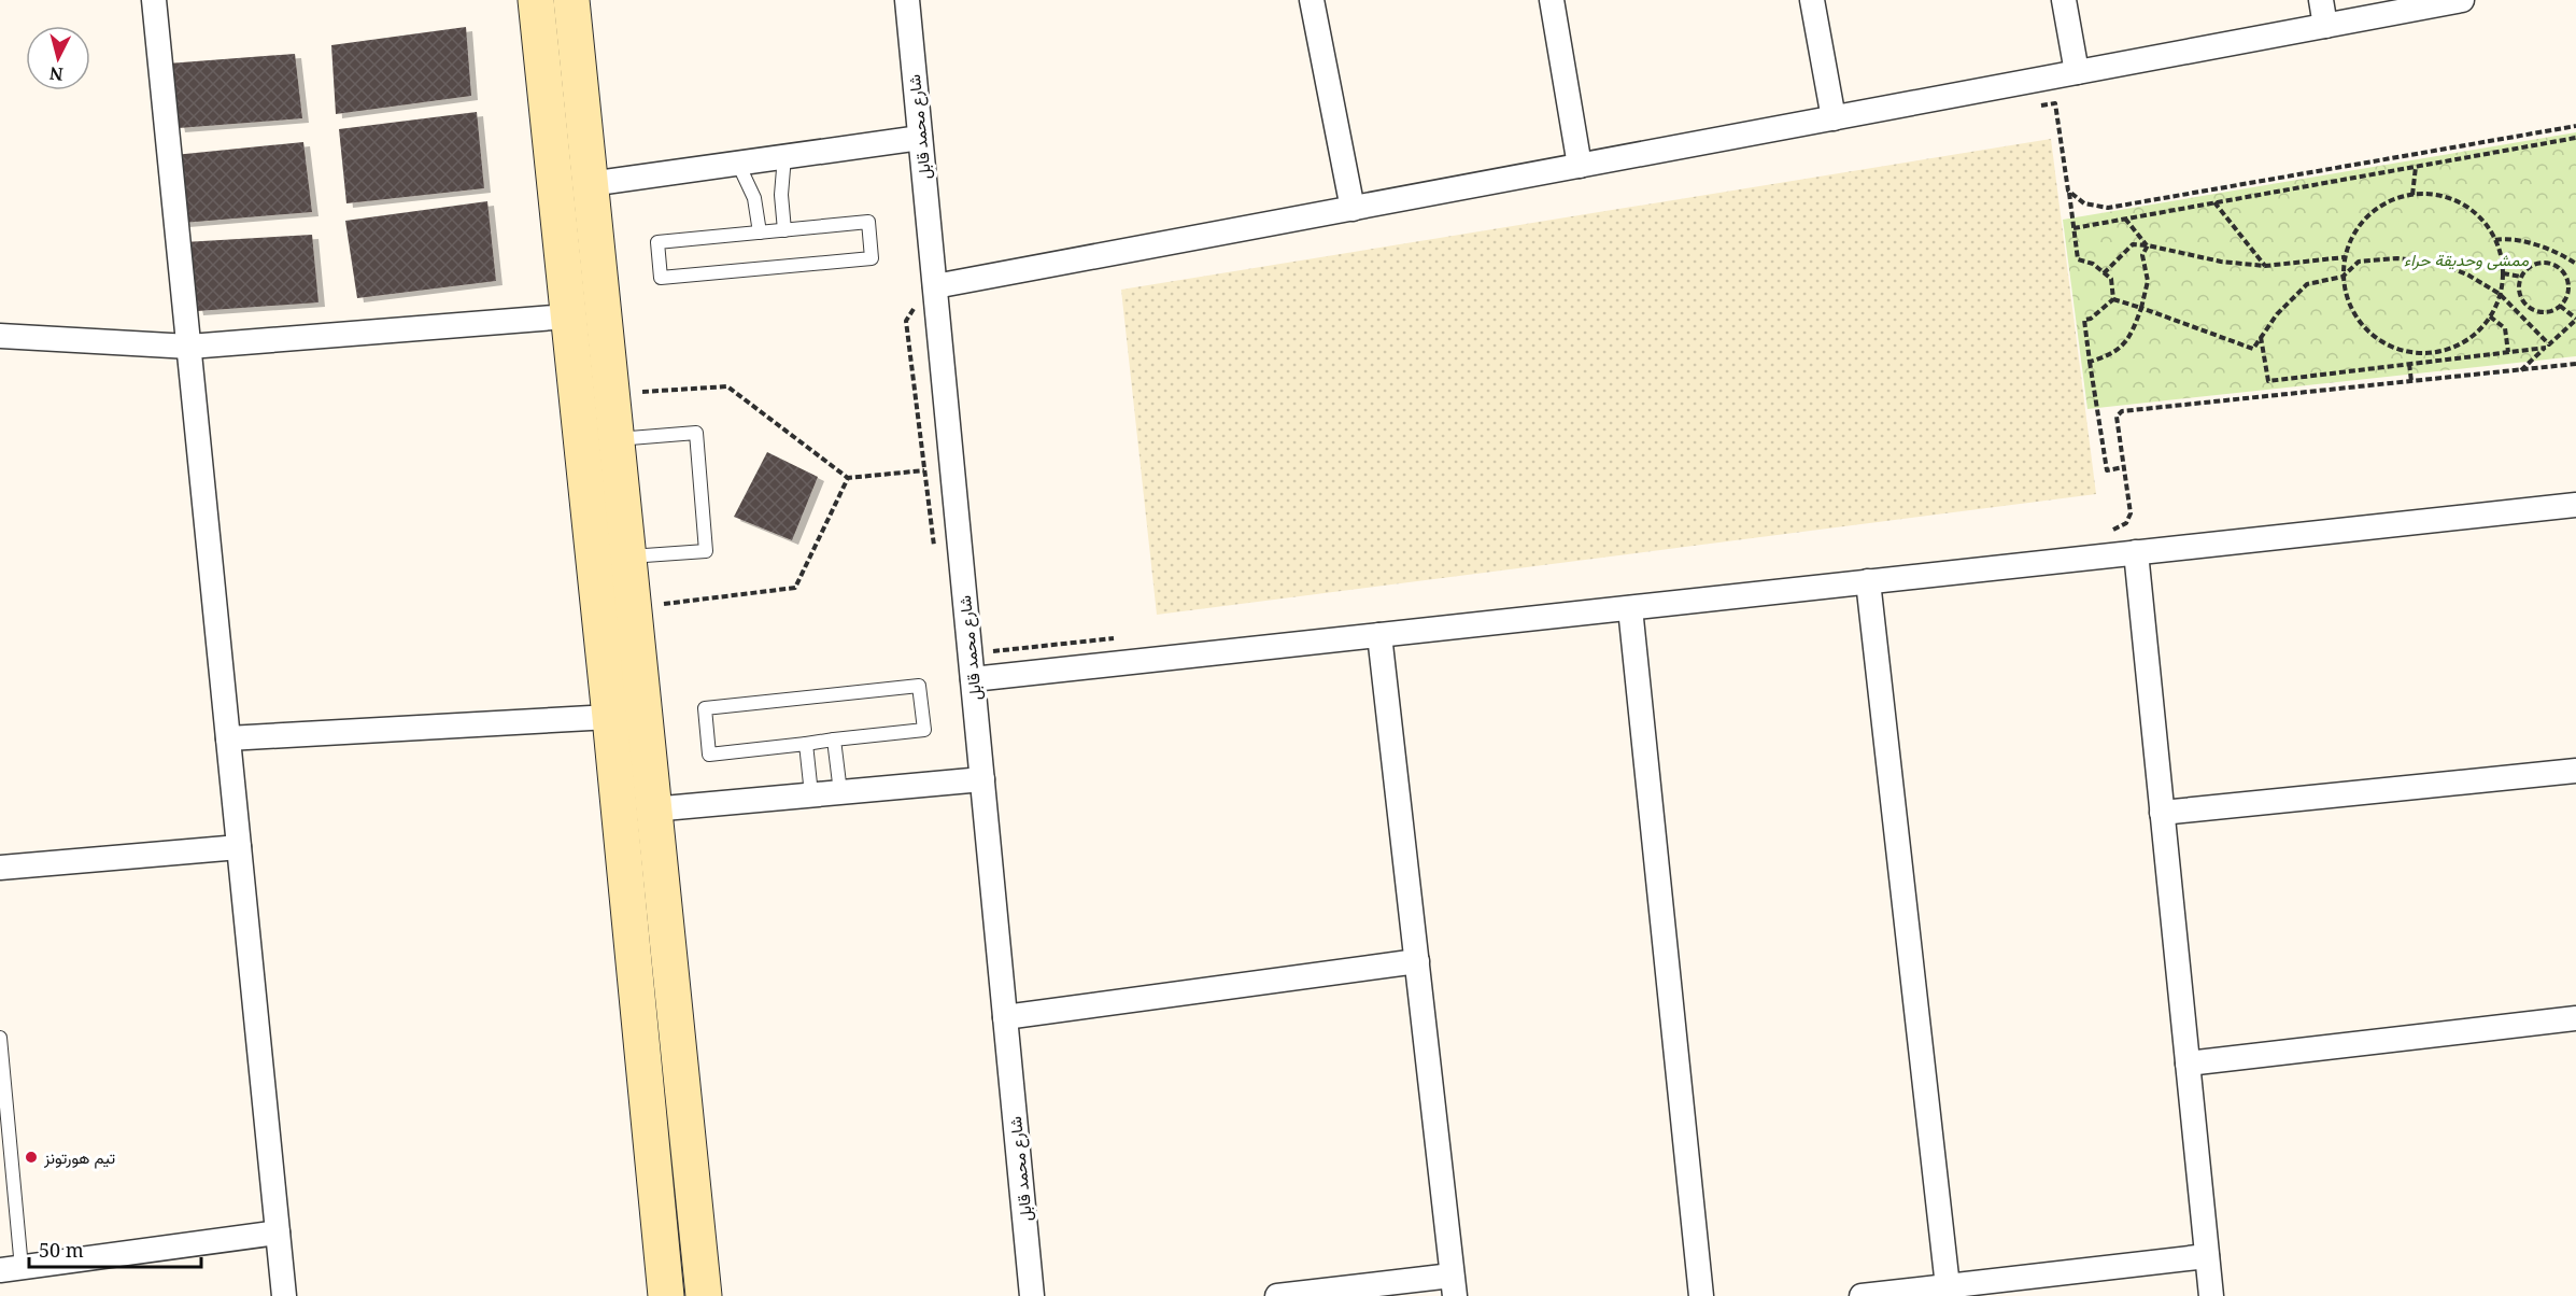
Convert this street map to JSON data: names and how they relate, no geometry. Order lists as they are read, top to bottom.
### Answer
{
  "streets": {
    "street": ["شارع محمد قابل"]
  },
  "parks": ["ممشى وحديقة حراء"],
  "places": ["تيم هورتونز"],
  "scale_bar": "50 m",
  "north": "bottom"
}
